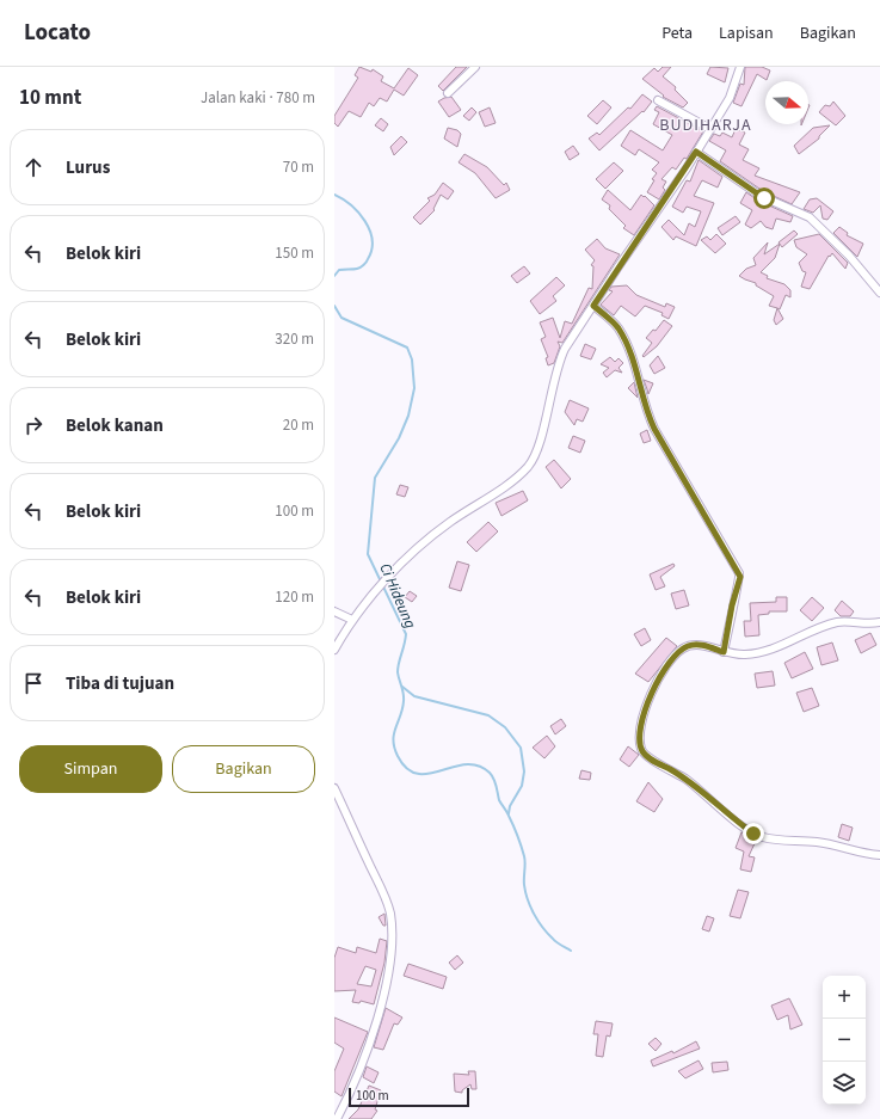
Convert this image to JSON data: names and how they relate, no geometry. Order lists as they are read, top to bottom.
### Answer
{
  "districts": ["BUDIHARJA"],
  "water": ["Ci Hideung"],
  "scale_bar": "100 m",
  "north": "right",
  "page": {
    "header": "Locato",
    "nav": ["Peta", "Lapisan", "Bagikan"],
    "heading": ["10 mnt", "Jalan kaki · 780 m"],
    "list": [
      ["Lurus", "70 m"],
      ["Belok kiri", "150 m"],
      ["Belok kiri", "320 m"],
      ["Belok kanan", "20 m"],
      ["Belok kiri", "100 m"],
      ["Belok kiri", "120 m"],
      "Tiba di tujuan"
    ],
    "buttons": ["Simpan", "Bagikan"],
    "map_buttons": ["+", "−"],
    "scale": "100 m"
  }
}
